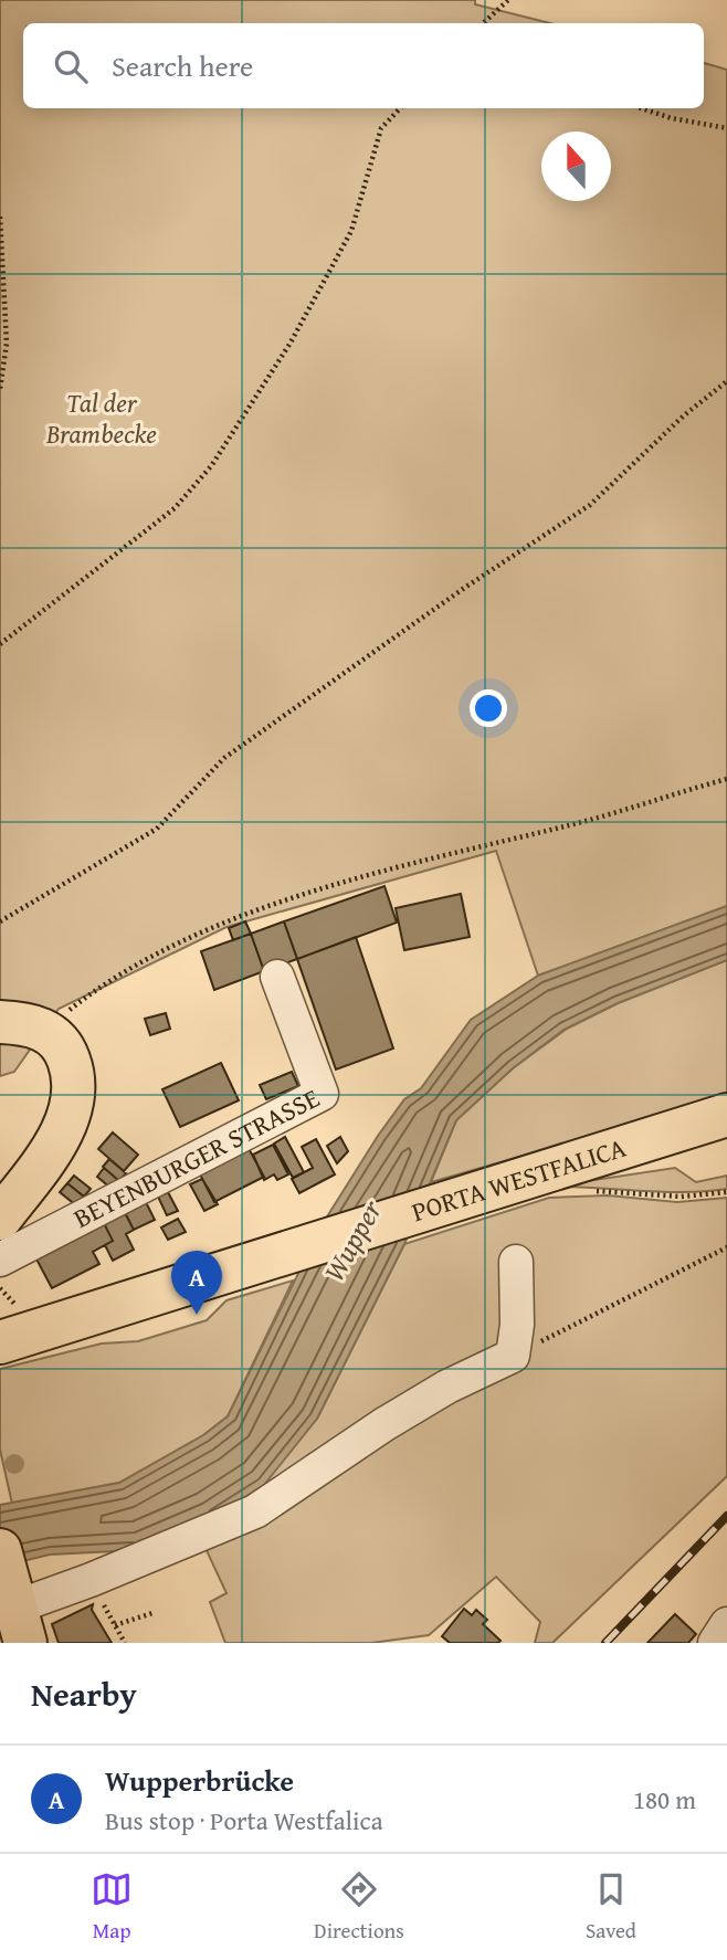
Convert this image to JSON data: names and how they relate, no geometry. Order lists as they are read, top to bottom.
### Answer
{
  "streets": {
    "main road": ["PORTA WESTFALICA"],
    "street": ["BEYENBURGER STRASSE"]
  },
  "water": ["Wupper"],
  "parks": ["Tal der Brambecke"],
  "north": "top",
  "page": {
    "search": "Search here",
    "pins": "A",
    "heading": "Nearby",
    "list": [
      {
        "mark": "A",
        "name": "Wupperbrücke",
        "note": "Bus stop · Porta Westfalica",
        "value": "180 m"
      }
    ],
    "nav": ["Map", "Directions", "Saved"]
  }
}
